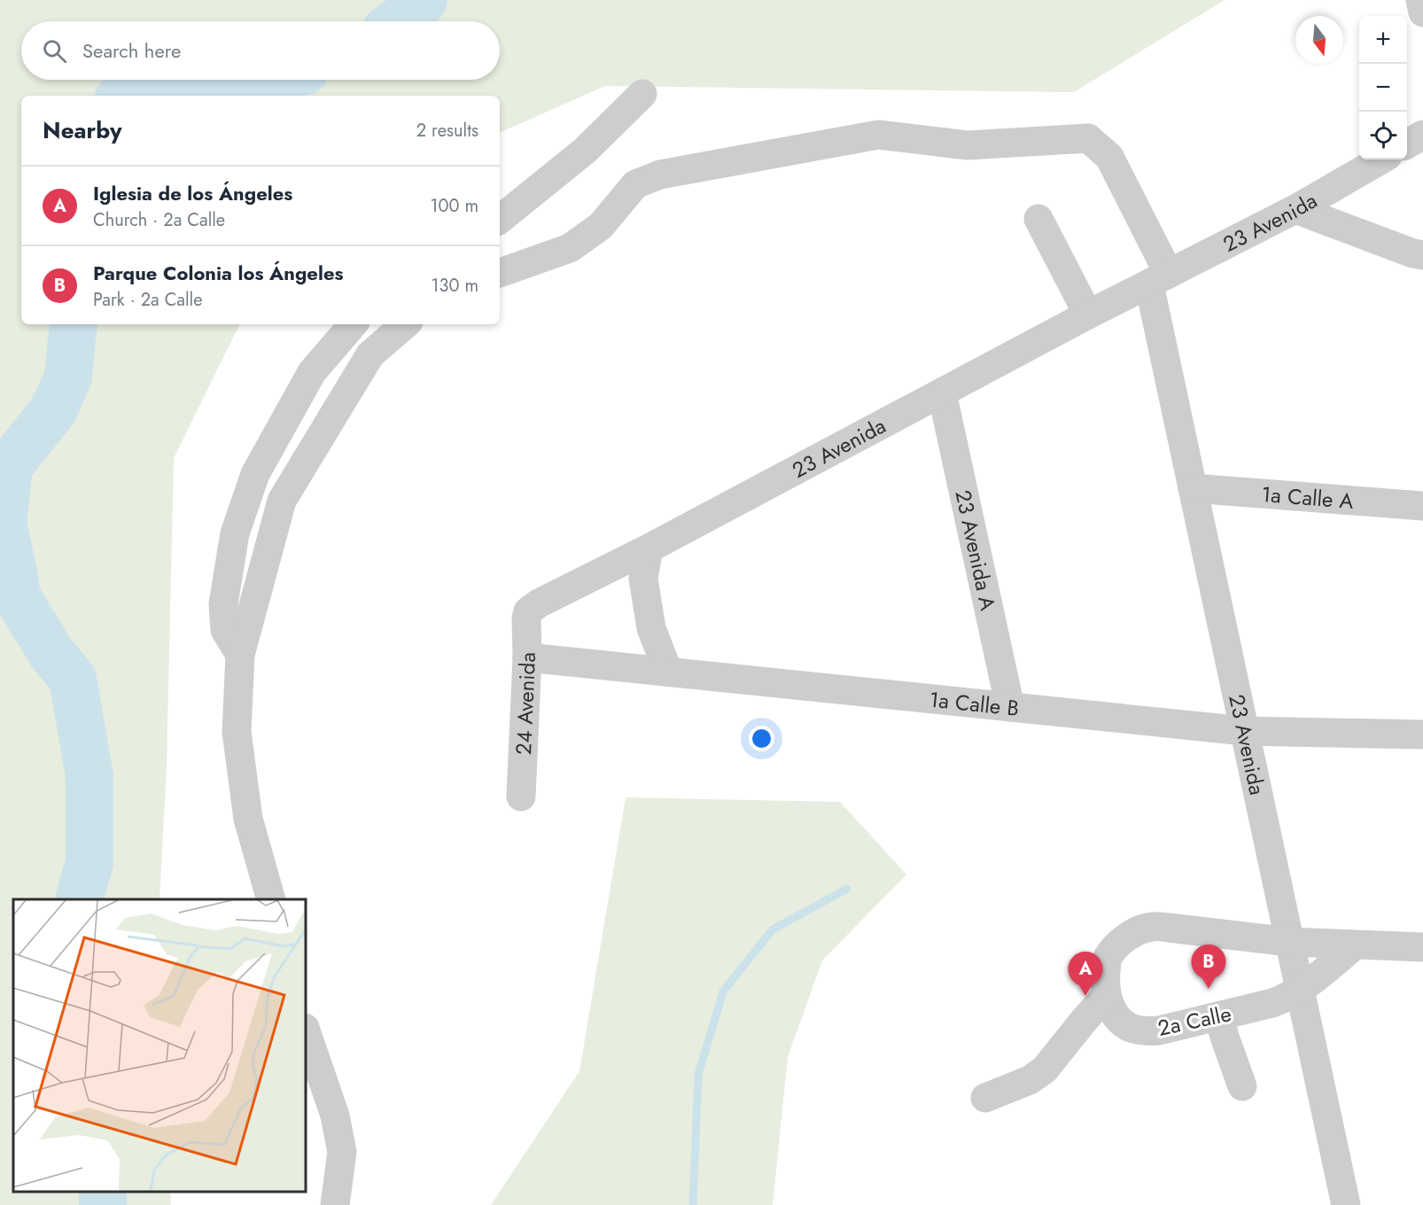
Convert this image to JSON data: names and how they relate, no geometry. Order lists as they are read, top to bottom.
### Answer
{
  "streets": {
    "street": [
      "23 Avenida",
      "1a Calle A",
      "23 Avenida A",
      "1a Calle B",
      "24 Avenida",
      "2a Calle"
    ]
  },
  "crossings": [
    ["23 Avenida", "1a Calle A"],
    ["23 Avenida", "23 Avenida A"],
    ["23 Avenida", "1a Calle B"],
    ["23 Avenida", "24 Avenida"],
    ["23 Avenida", "2a Calle"],
    ["23 Avenida A", "1a Calle B"],
    ["1a Calle B", "24 Avenida"]
  ],
  "north": "bottom",
  "page": {
    "map_buttons": ["+", "−"],
    "search": "Search here",
    "heading": ["Nearby", "2 results"],
    "list": [
      {
        "mark": "A",
        "name": "Iglesia de los Ángeles",
        "note": "Church · 2a Calle",
        "value": "100 m"
      },
      {
        "mark": "B",
        "name": "Parque Colonia los Ángeles",
        "note": "Park · 2a Calle",
        "value": "130 m"
      }
    ],
    "pins": ["B", "A"]
  }
}
